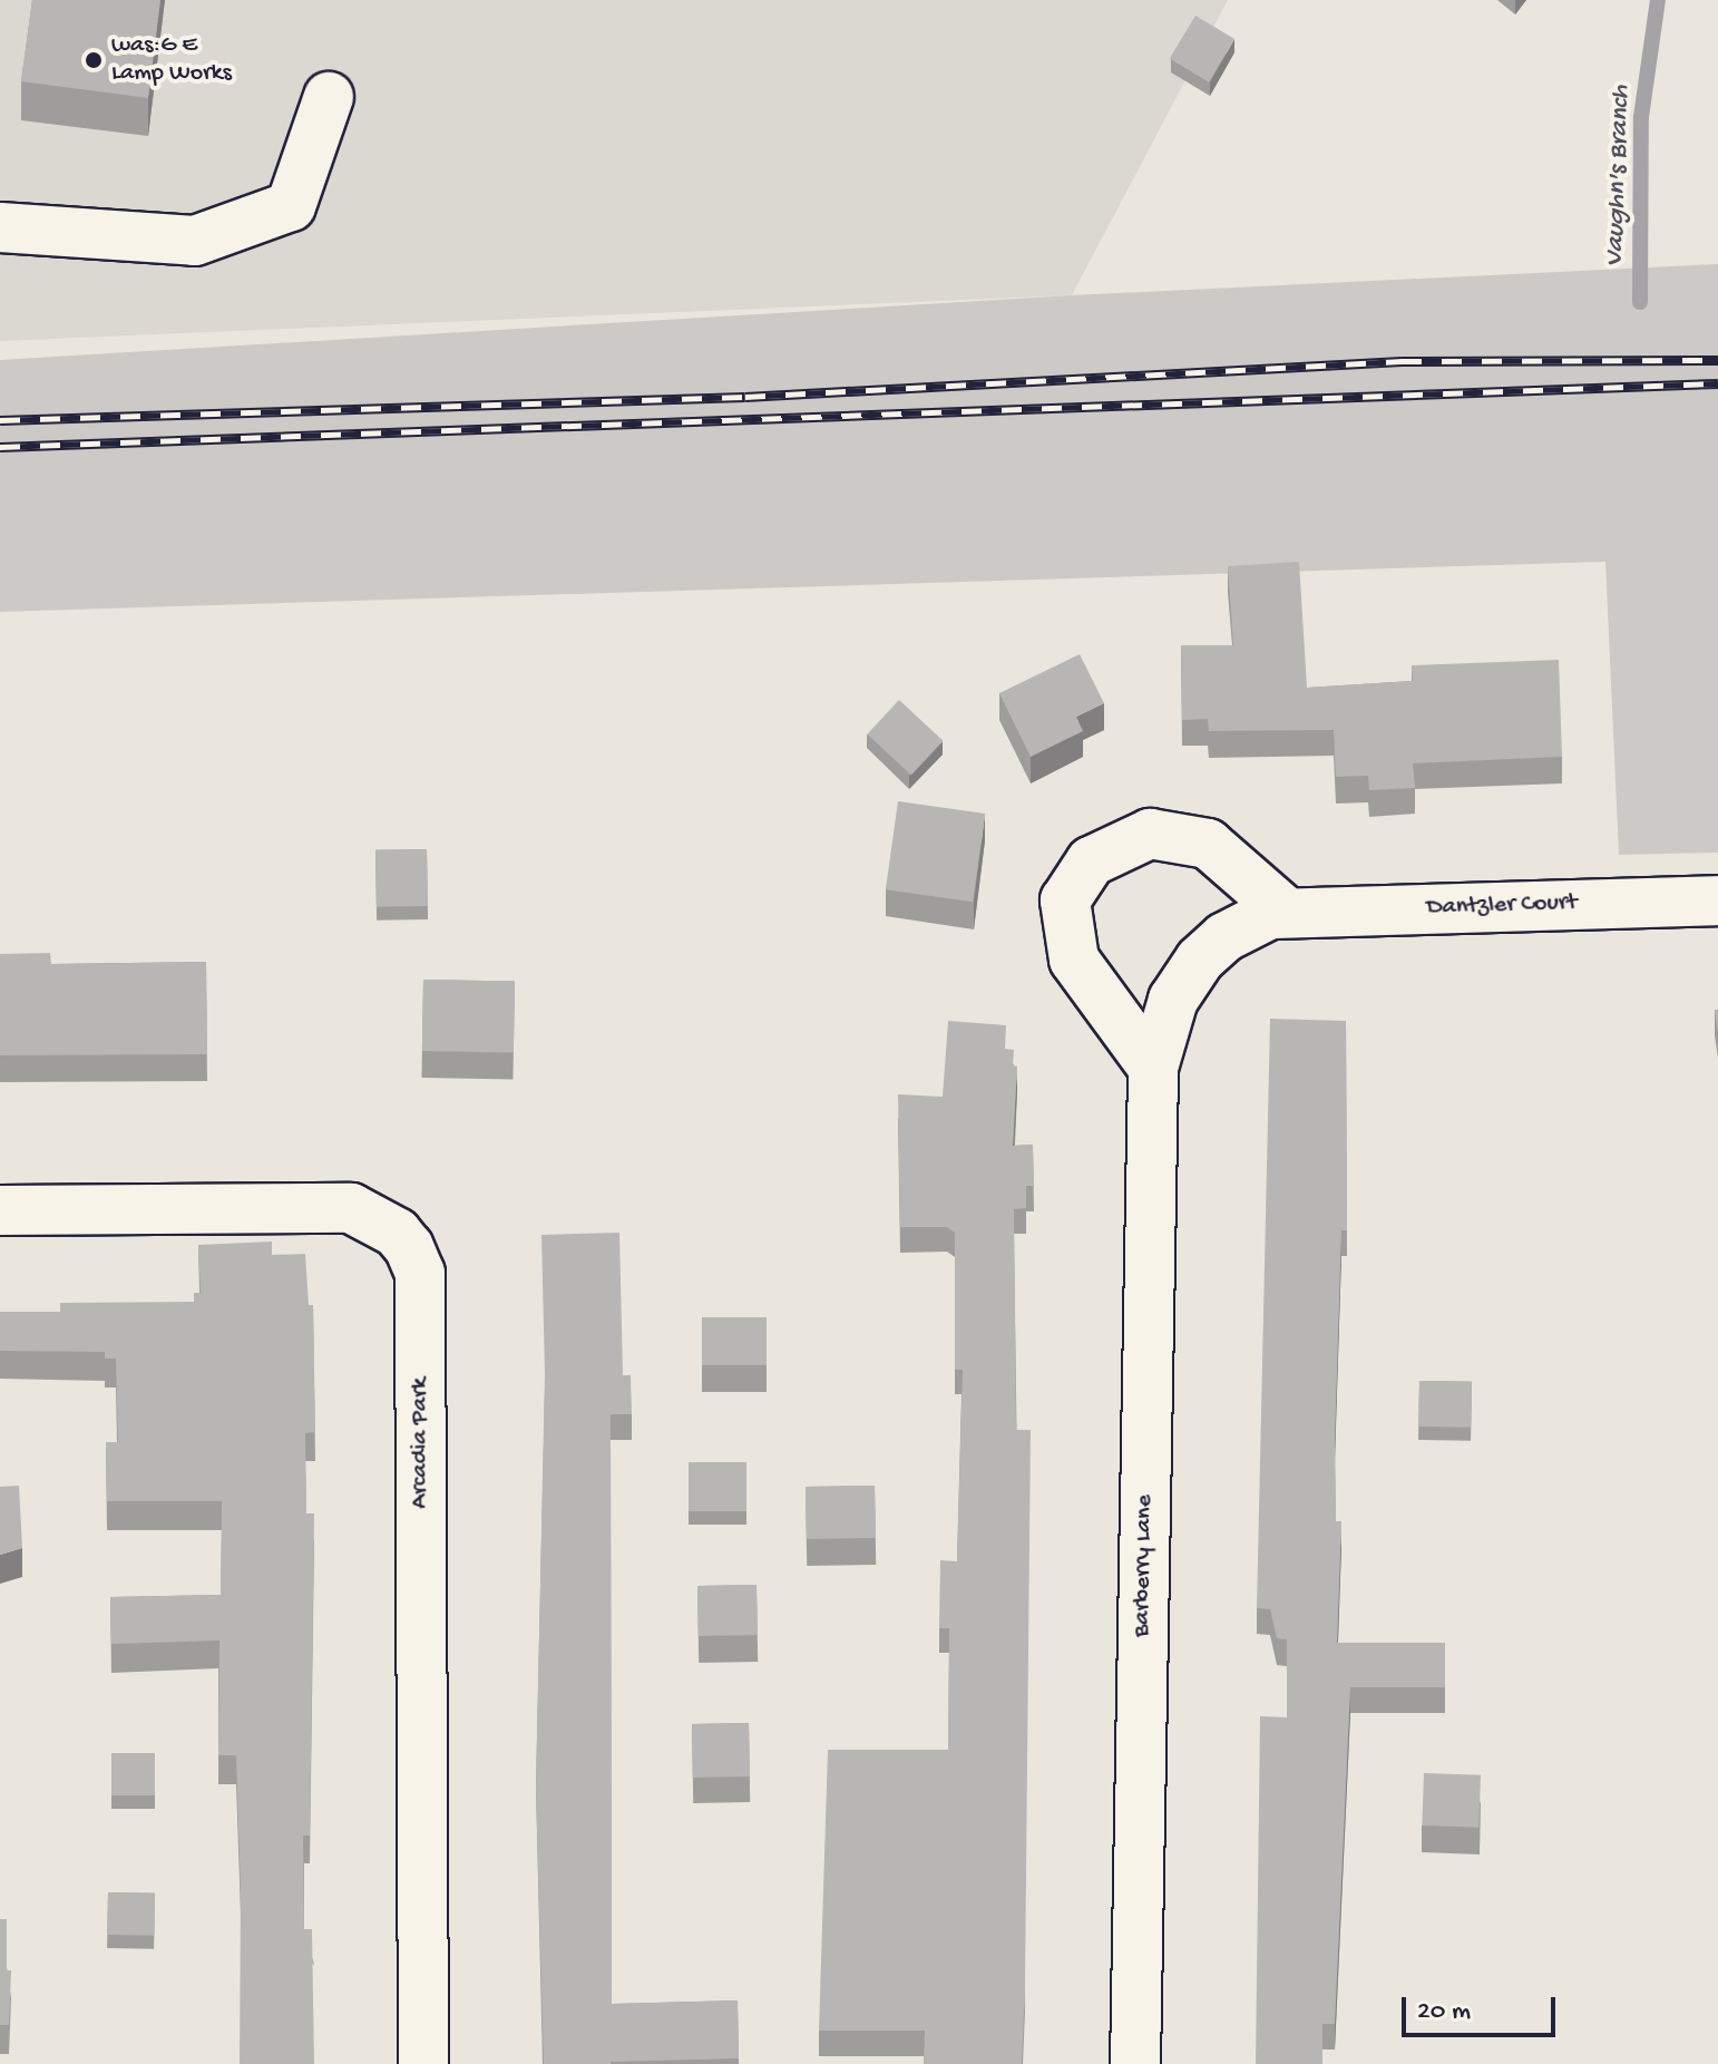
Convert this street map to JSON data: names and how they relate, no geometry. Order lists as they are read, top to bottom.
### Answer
{
  "streets": {
    "street": ["Dantzler Court", "Arcadia Park", "Barberry Lane"]
  },
  "crossings": [
    ["Dantzler Court", "Barberry Lane"]
  ],
  "water": ["Vaughn's Branch"],
  "places": ["was:G E Lamp Works"],
  "scale_bar": "20 m"
}
